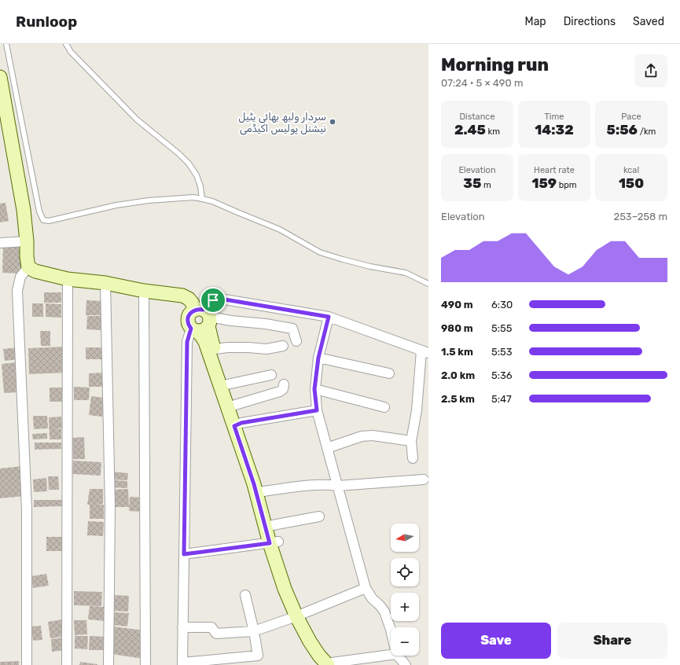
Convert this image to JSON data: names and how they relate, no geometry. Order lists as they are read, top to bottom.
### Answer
{
  "places": ["سردار ولبھ بھائی پٹیل نیشنل پولیس اکیڈمی"],
  "north": "left",
  "page": {
    "header": "Runloop",
    "nav": ["Map", "Directions", "Saved"],
    "heading": ["Morning run", "07:24 · 5 × 490 m"],
    "stats": [
      ["Distance", "2.45 km"],
      ["Time", "14:32"],
      ["Pace", "5:56 /km"],
      ["Elevation", "35 m"],
      ["Heart rate", "159 bpm"],
      ["kcal", "150"]
    ],
    "chart": ["Elevation", "253–258 m"],
    "list": [
      {
        "name": "490 m",
        "note": "6:30"
      },
      {
        "name": "980 m",
        "note": "5:55"
      },
      {
        "name": "1.5 km",
        "note": "5:53"
      },
      {
        "name": "2.0 km",
        "note": "5:36"
      },
      {
        "name": "2.5 km",
        "note": "5:47"
      }
    ],
    "map_buttons": ["+", "−"],
    "buttons": ["Save", "Share"]
  }
}
